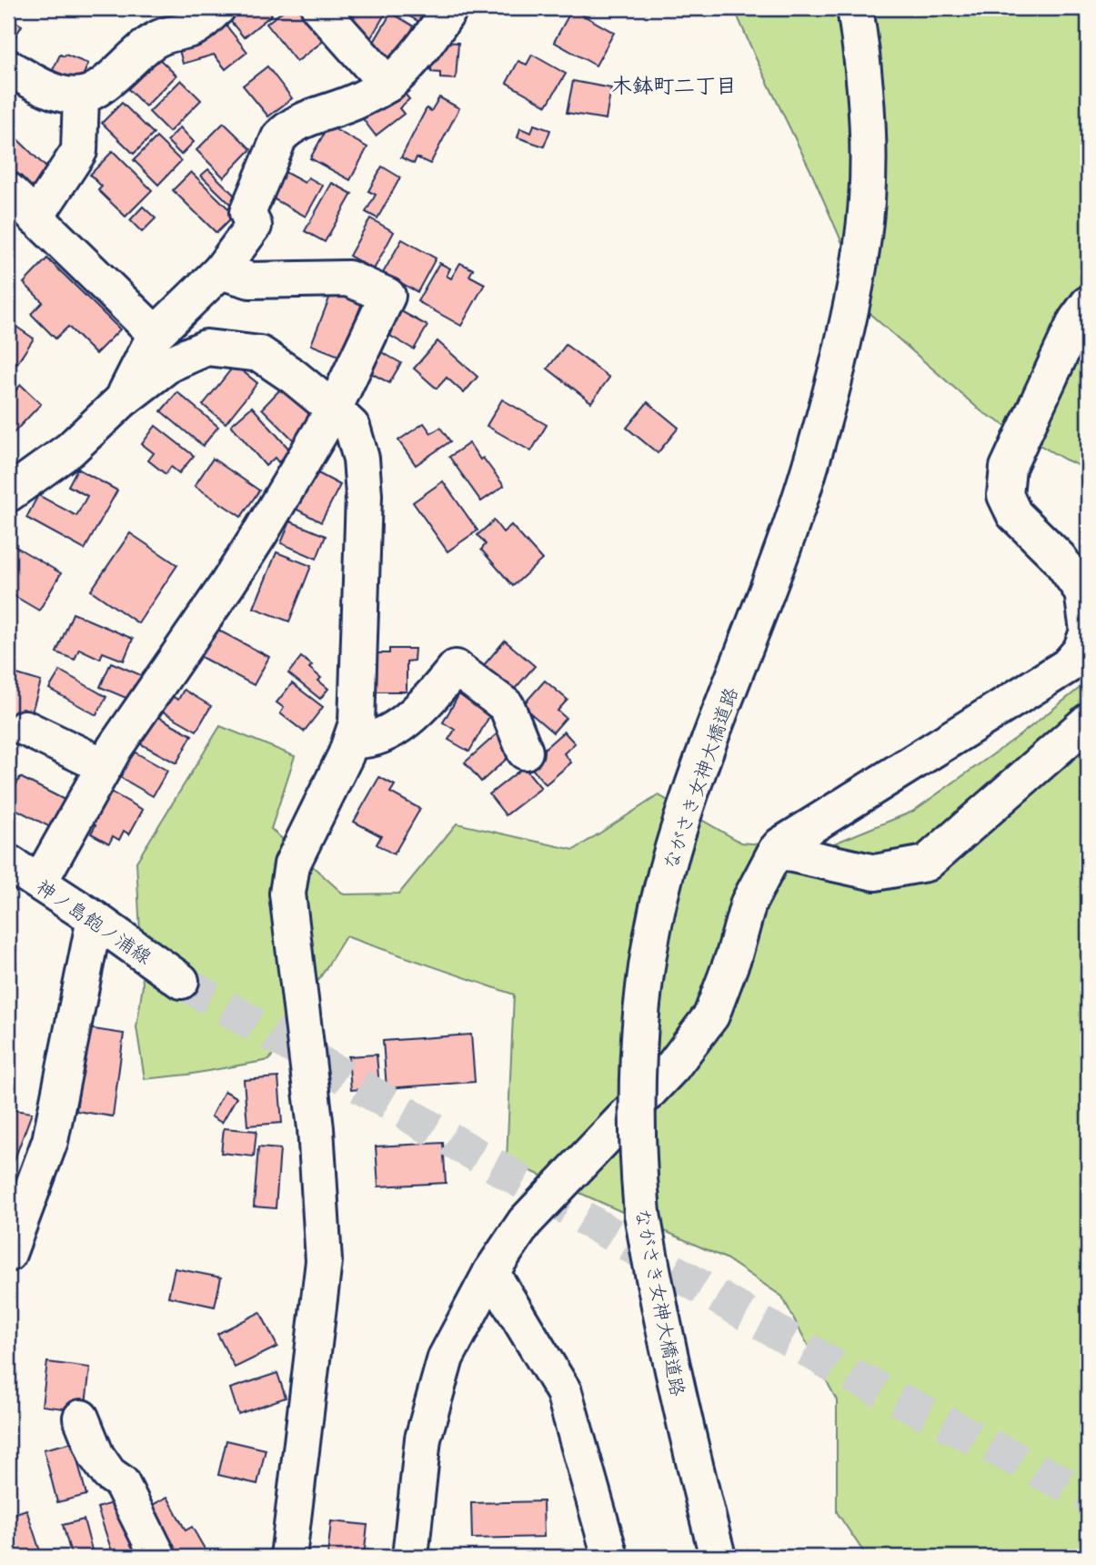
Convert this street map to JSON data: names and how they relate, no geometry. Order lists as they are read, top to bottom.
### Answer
{
  "streets": {
    "street": ["ながさき女神大橋道路", "神ノ島飽ノ浦線"]
  },
  "districts": ["木鉢町二丁目"]
}
